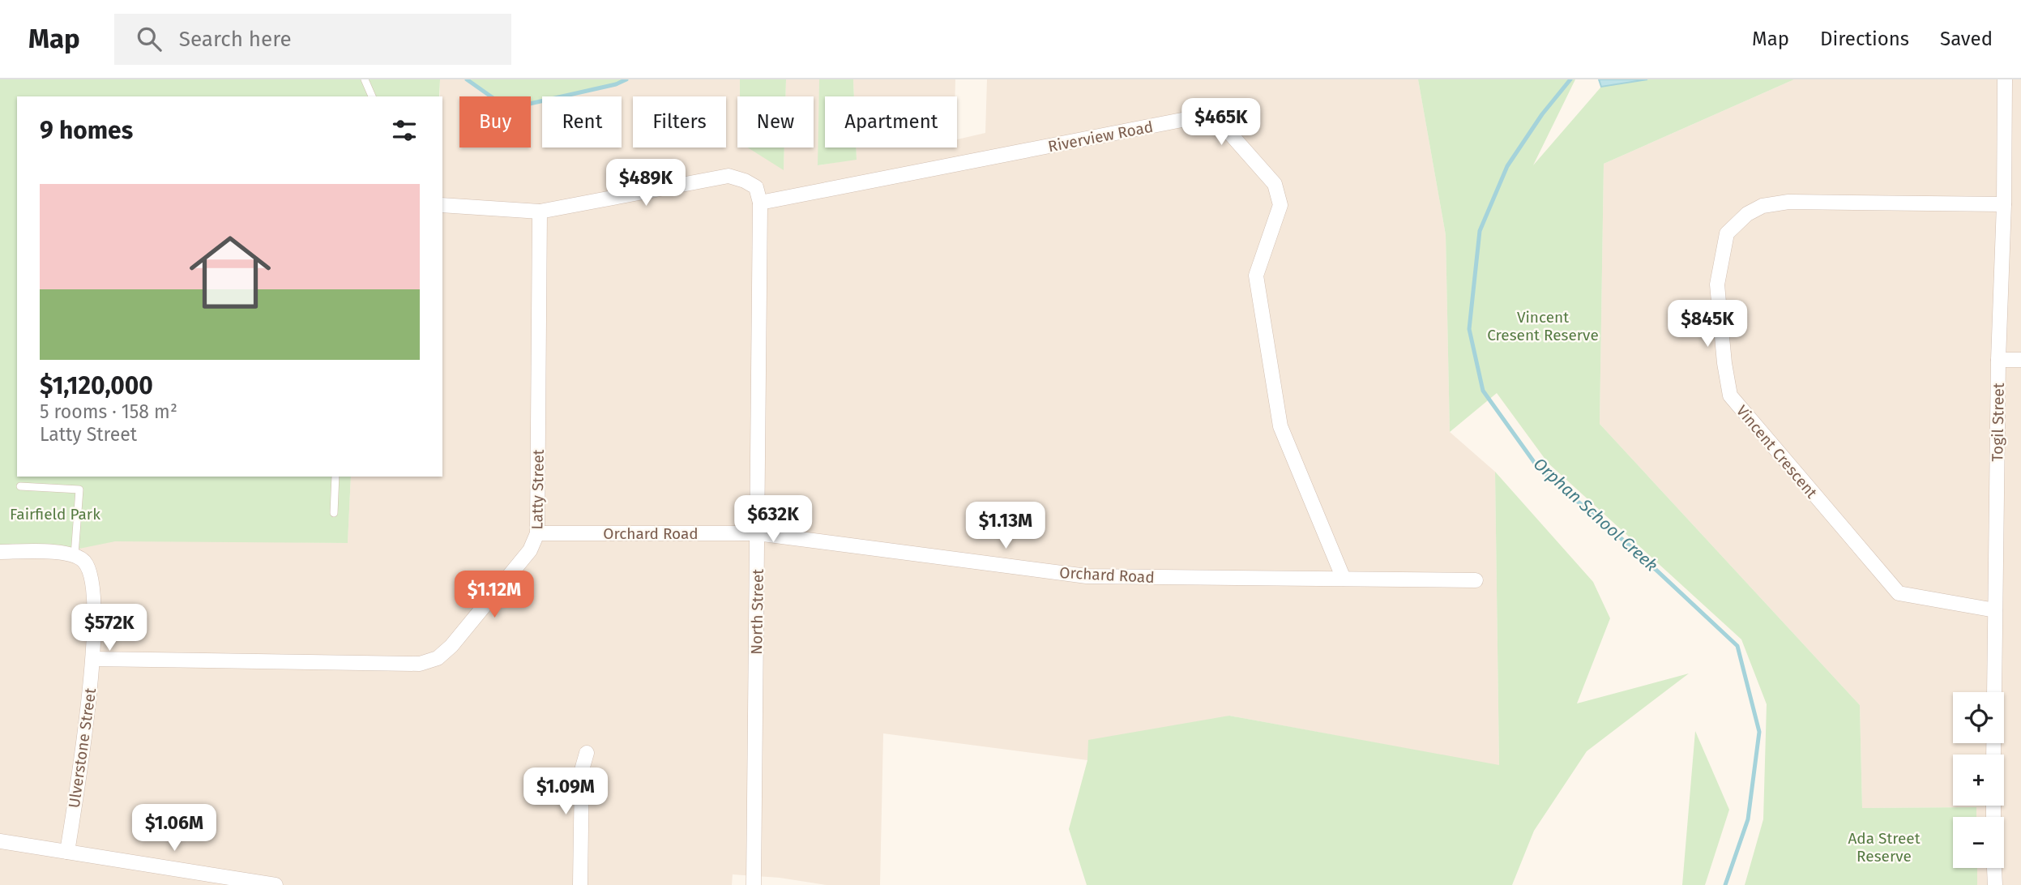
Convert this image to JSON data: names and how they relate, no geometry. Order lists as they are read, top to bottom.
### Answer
{
  "streets": {
    "street": [
      "Riverview Road",
      "Togil Street",
      "Vincent Crescent",
      "Latty Street",
      "Orchard Road",
      "North Street",
      "Ulverstone Street"
    ]
  },
  "crossings": [
    ["Riverview Road", "Orchard Road"],
    ["Riverview Road", "North Street"],
    ["Togil Street", "Vincent Crescent"],
    ["Latty Street", "Orchard Road"],
    ["Latty Street", "Ulverstone Street"],
    ["Orchard Road", "North Street"]
  ],
  "water": ["Orphan School Creek"],
  "parks": ["Vincent Cresent Reserve", "Fairfield Park", "Ada Street Reserve"],
  "page": {
    "header": "Map",
    "search": "Search here",
    "nav": ["Map", "Directions", "Saved"],
    "chip": [
      "Buy",
      "Rent",
      "Filters",
      "New",
      "Apartment"
    ],
    "heading": "9 homes",
    "price": [
      "$465K",
      "$489K",
      "$845K",
      "$632K",
      "$1.13M",
      "$1.12M",
      "$572K",
      "$1.09M",
      "$1.06M"
    ],
    "list": [
      {
        "name": "$1,120,000",
        "note": "5 rooms · 158 m² · Latty Street"
      }
    ],
    "map_buttons": ["+", "−"]
  }
}
